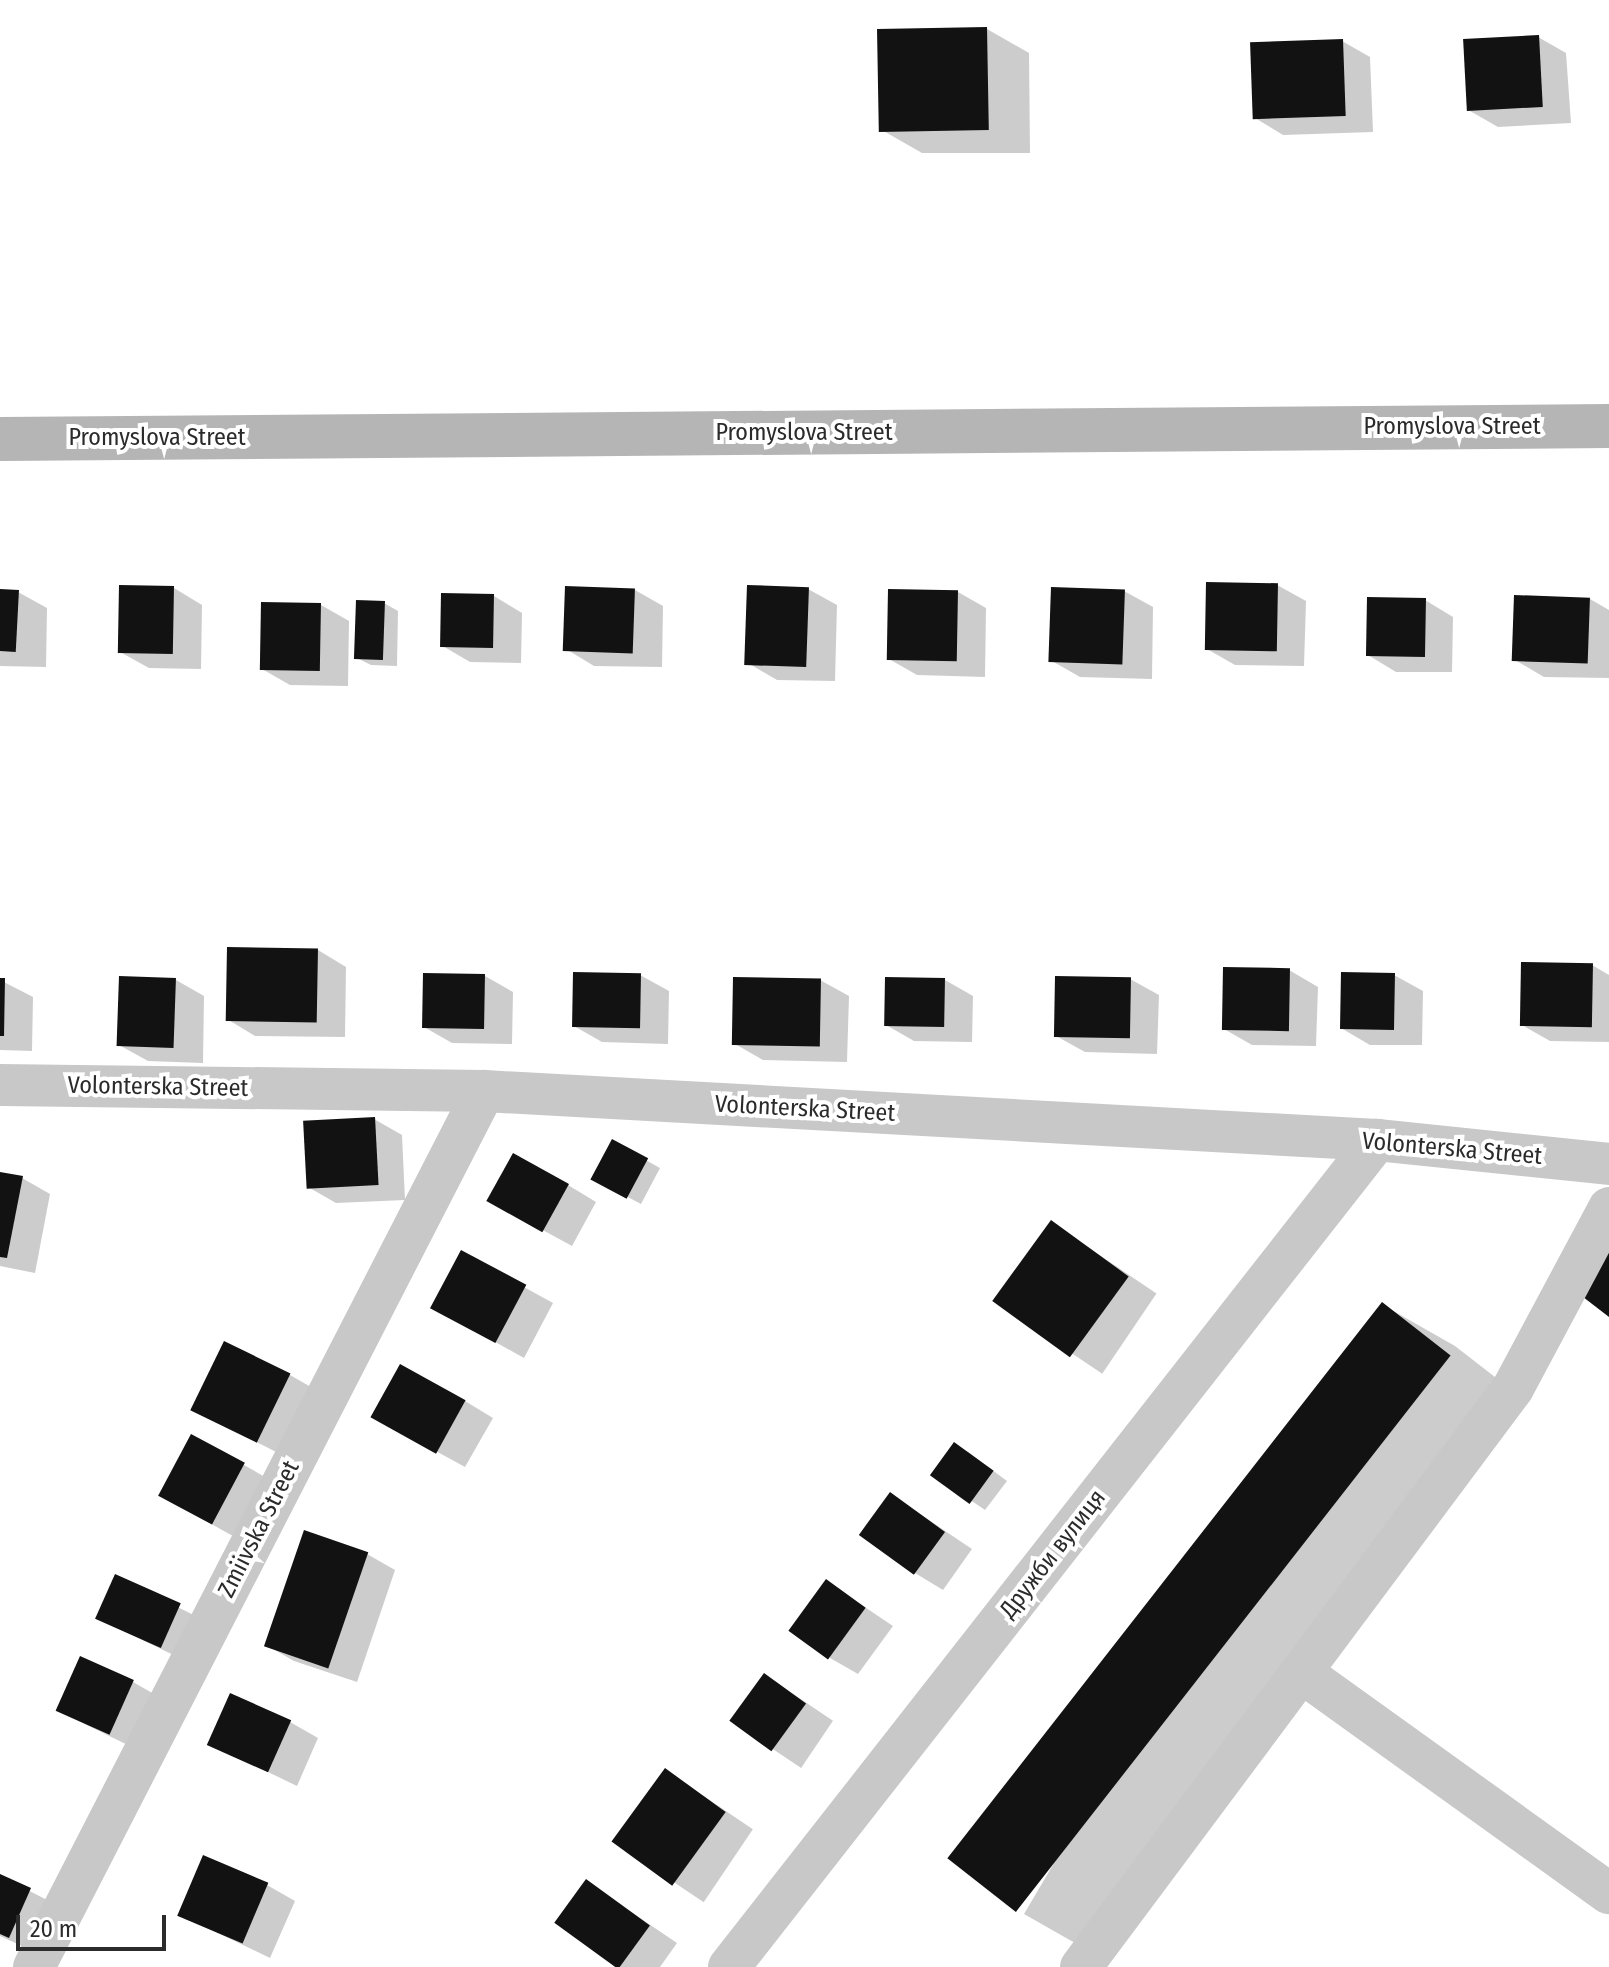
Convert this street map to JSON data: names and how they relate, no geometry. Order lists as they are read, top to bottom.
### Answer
{
  "streets": {
    "street": [
      "Promyslova Street",
      "Volonterska Street",
      "Zmiivska Street",
      "Дружби вулиця"
    ]
  },
  "crossings": [
    ["Volonterska Street", "Zmiivska Street"],
    ["Volonterska Street", "Дружби вулиця"]
  ],
  "scale_bar": "20 m"
}
